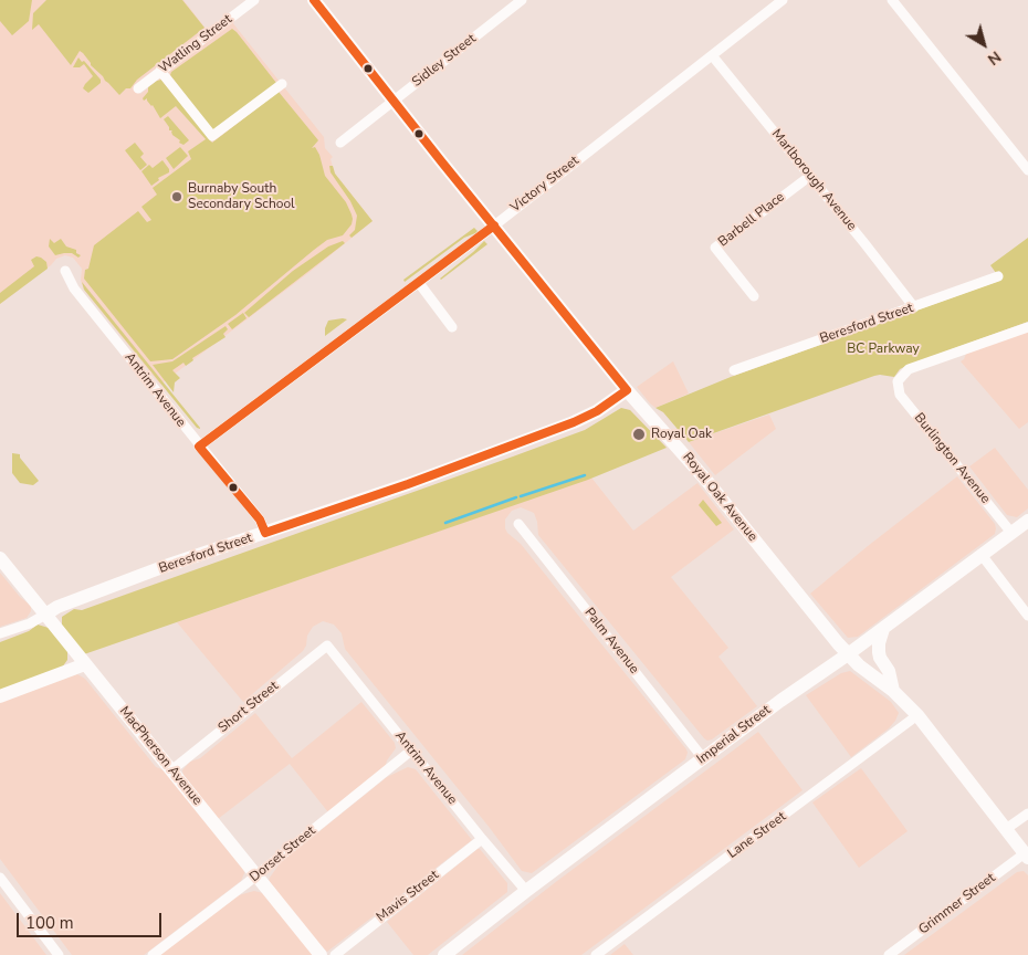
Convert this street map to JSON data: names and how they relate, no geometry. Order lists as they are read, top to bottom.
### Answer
{
  "streets": {
    "street": [
      "Watling Street",
      "Sidley Street",
      "Marlborough Avenue",
      "Victory Street",
      "Barbell Place",
      "Beresford Street",
      "Antrim Avenue",
      "Burlington Avenue",
      "Royal Oak Avenue",
      "Palm Avenue",
      "Short Street",
      "Imperial Street",
      "MacPherson Avenue",
      "Lane Street",
      "Dorset Street",
      "Mavis Street",
      "Grimmer Street"
    ]
  },
  "crossings": [
    ["Sidley Street", "Royal Oak Avenue"],
    ["Marlborough Avenue", "Victory Street"],
    ["Marlborough Avenue", "Barbell Place"],
    ["Marlborough Avenue", "Beresford Street"],
    ["Victory Street", "Antrim Avenue"],
    ["Victory Street", "Royal Oak Avenue"],
    ["Beresford Street", "Antrim Avenue"],
    ["Beresford Street", "Royal Oak Avenue"],
    ["Beresford Street", "MacPherson Avenue"],
    ["Antrim Avenue", "Short Street"],
    ["Antrim Avenue", "Imperial Street"],
    ["Antrim Avenue", "Dorset Street"],
    ["Antrim Avenue", "Mavis Street"],
    ["Burlington Avenue", "Imperial Street"],
    ["Royal Oak Avenue", "Imperial Street"],
    ["Royal Oak Avenue", "Lane Street"],
    ["Royal Oak Avenue", "Grimmer Street"],
    ["Palm Avenue", "Imperial Street"],
    ["Short Street", "MacPherson Avenue"],
    ["MacPherson Avenue", "Dorset Street"]
  ],
  "parks": ["BC Parkway"],
  "places": ["Burnaby South Secondary School", "Royal Oak"],
  "scale_bar": "100 m",
  "north": "bottom right"
}
